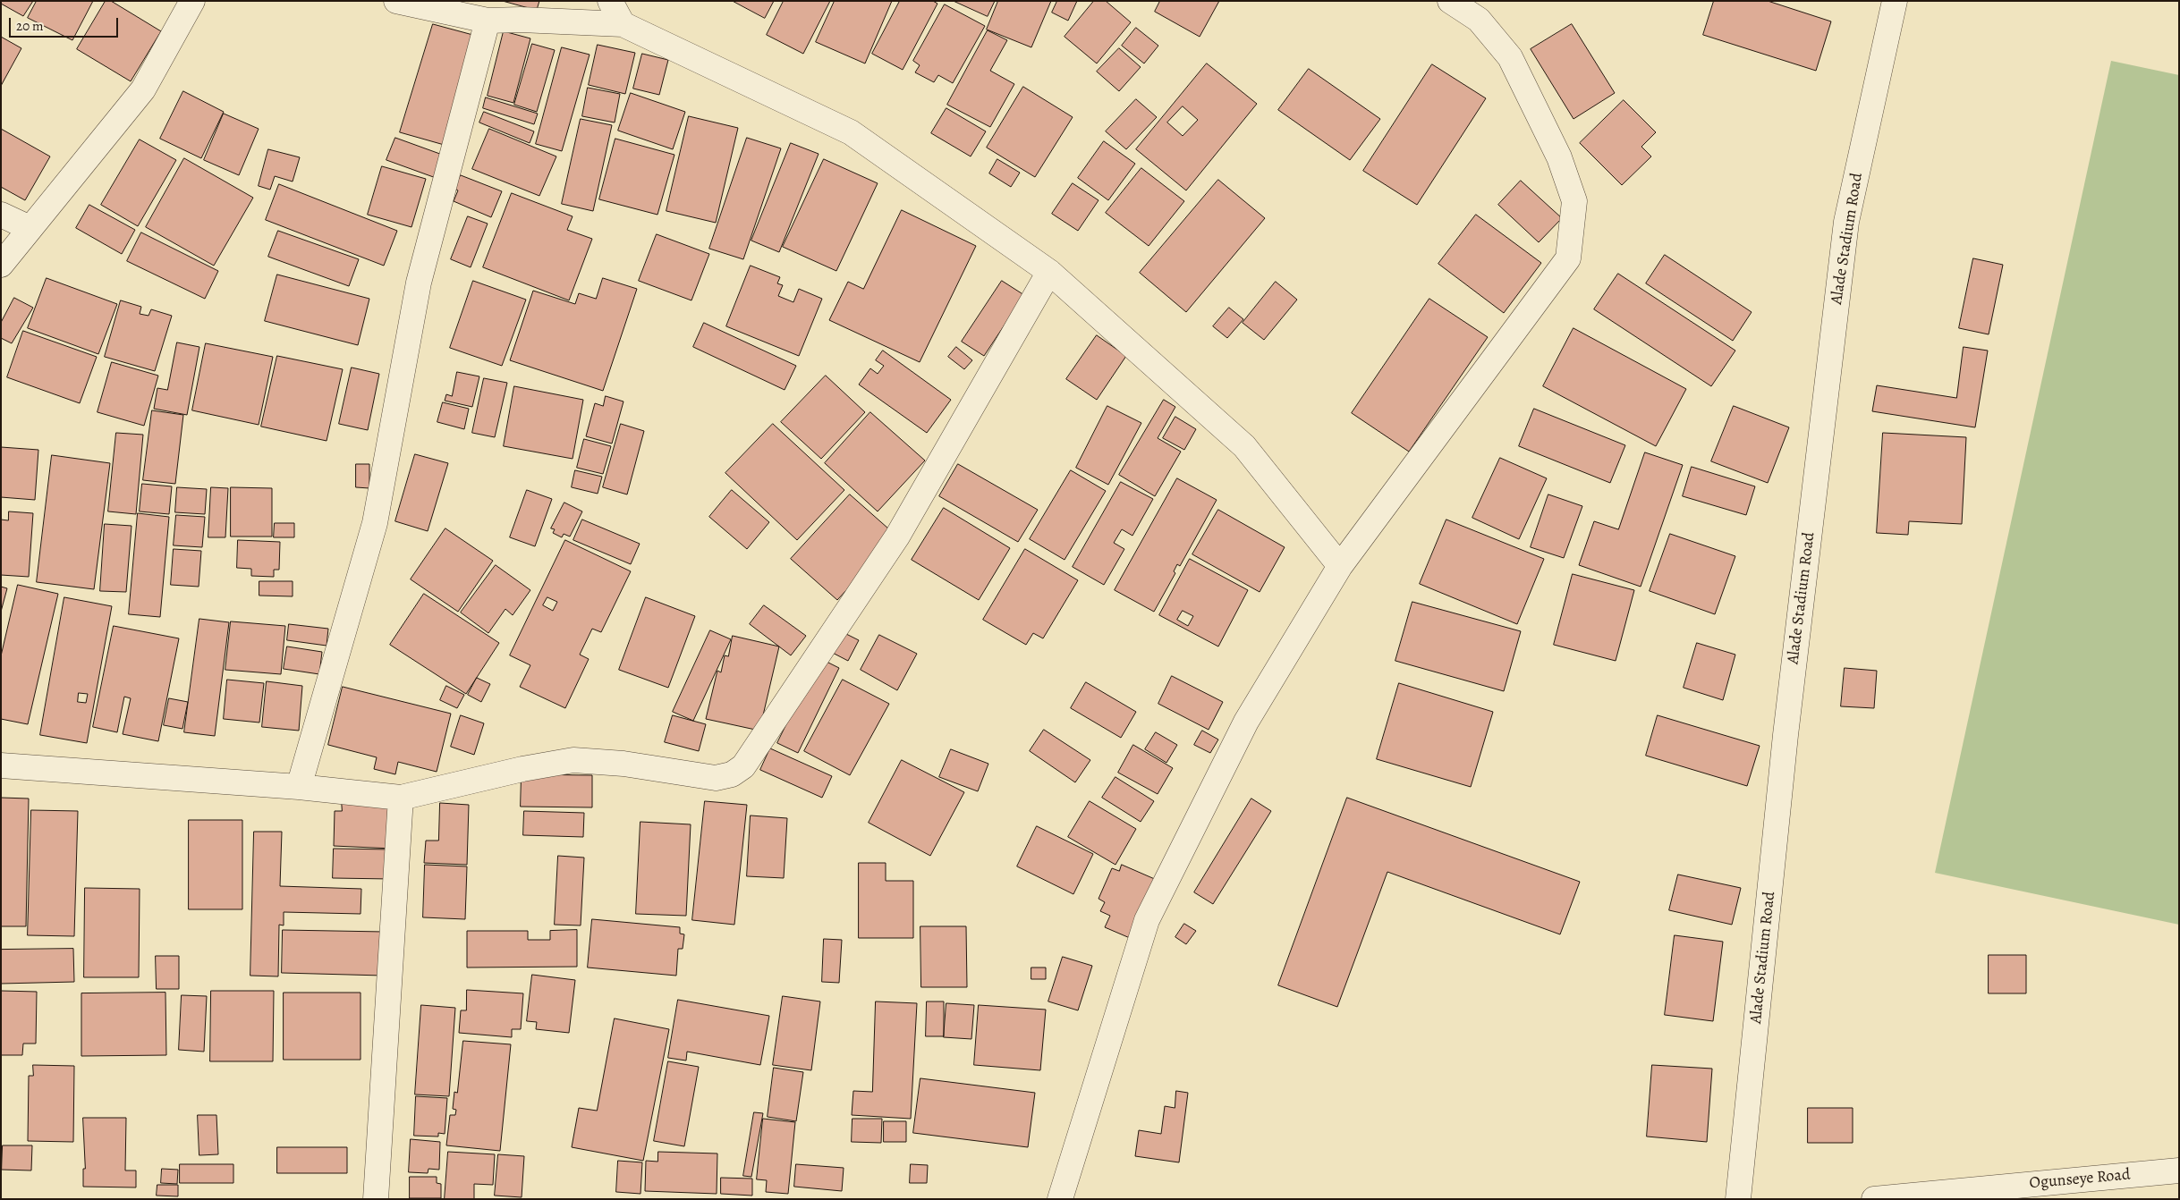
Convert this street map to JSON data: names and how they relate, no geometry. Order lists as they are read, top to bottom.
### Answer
{
  "streets": {
    "street": ["Alade Stadium Road", "Ogunseye Road"]
  },
  "scale_bar": "20 m"
}
